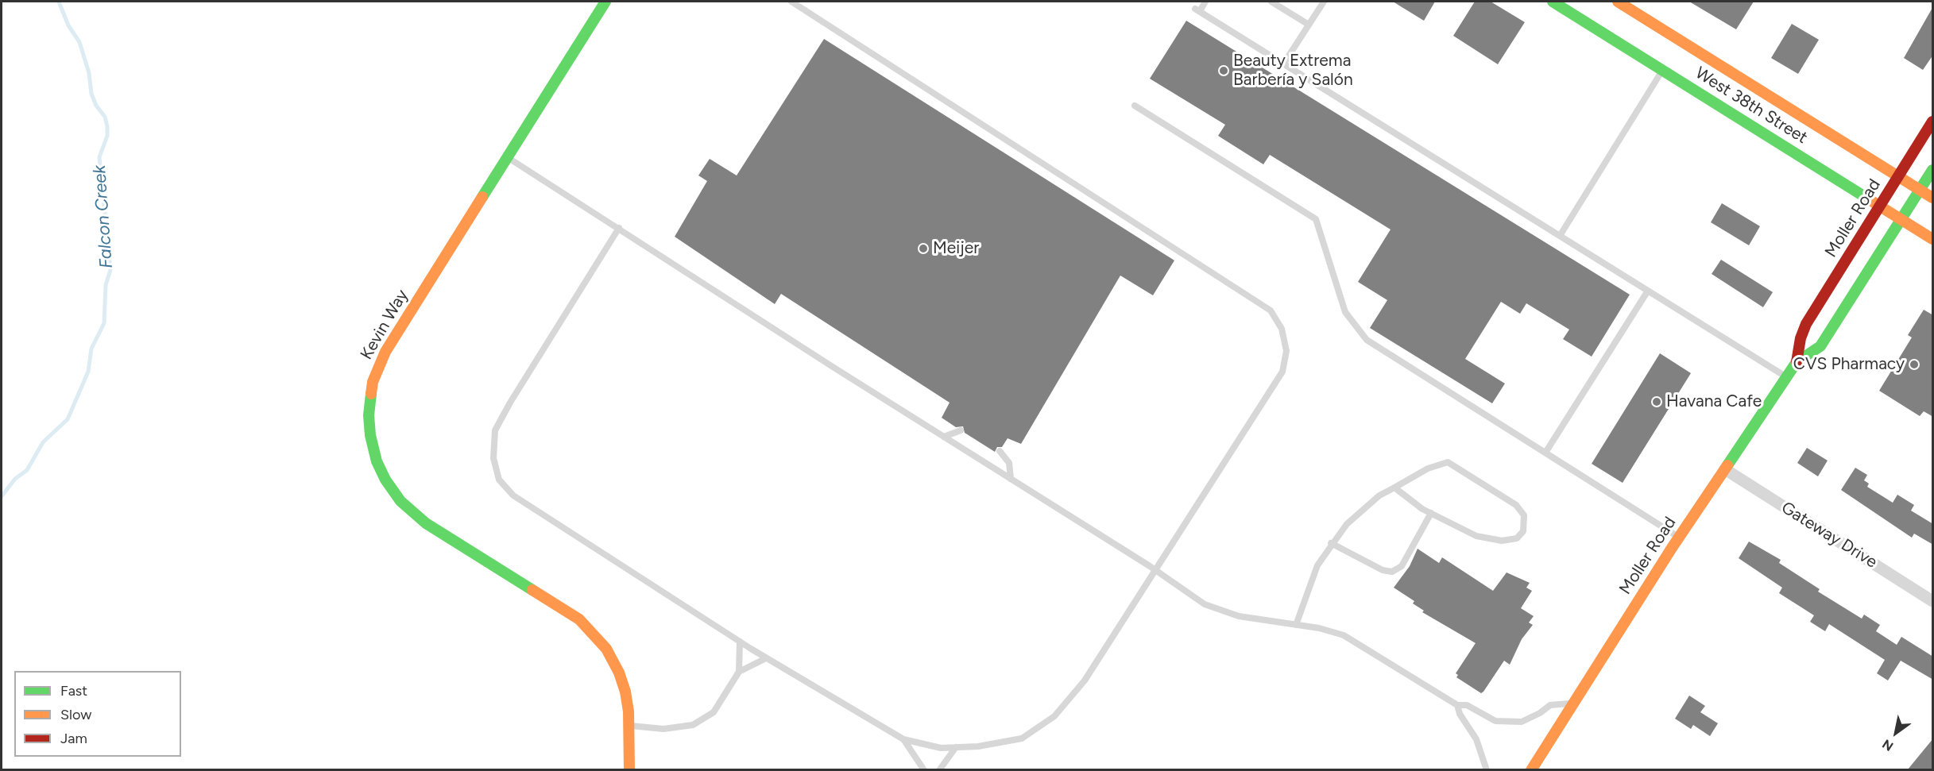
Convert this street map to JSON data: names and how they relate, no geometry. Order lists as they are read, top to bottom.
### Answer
{
  "streets": {
    "main road": ["West 38th Street", "Moller Road", "Kevin Way"],
    "street": ["Gateway Drive"]
  },
  "crossings": [
    ["West 38th Street", "Moller Road"],
    ["Moller Road", "Gateway Drive"]
  ],
  "water": ["Falcon Creek"],
  "places": [
    "Beauty Extrema Barbería y Salón",
    "Meijer",
    "CVS Pharmacy",
    "Havana Cafe"
  ],
  "legend": ["Fast", "Slow", "Jam"],
  "north": "bottom left"
}
